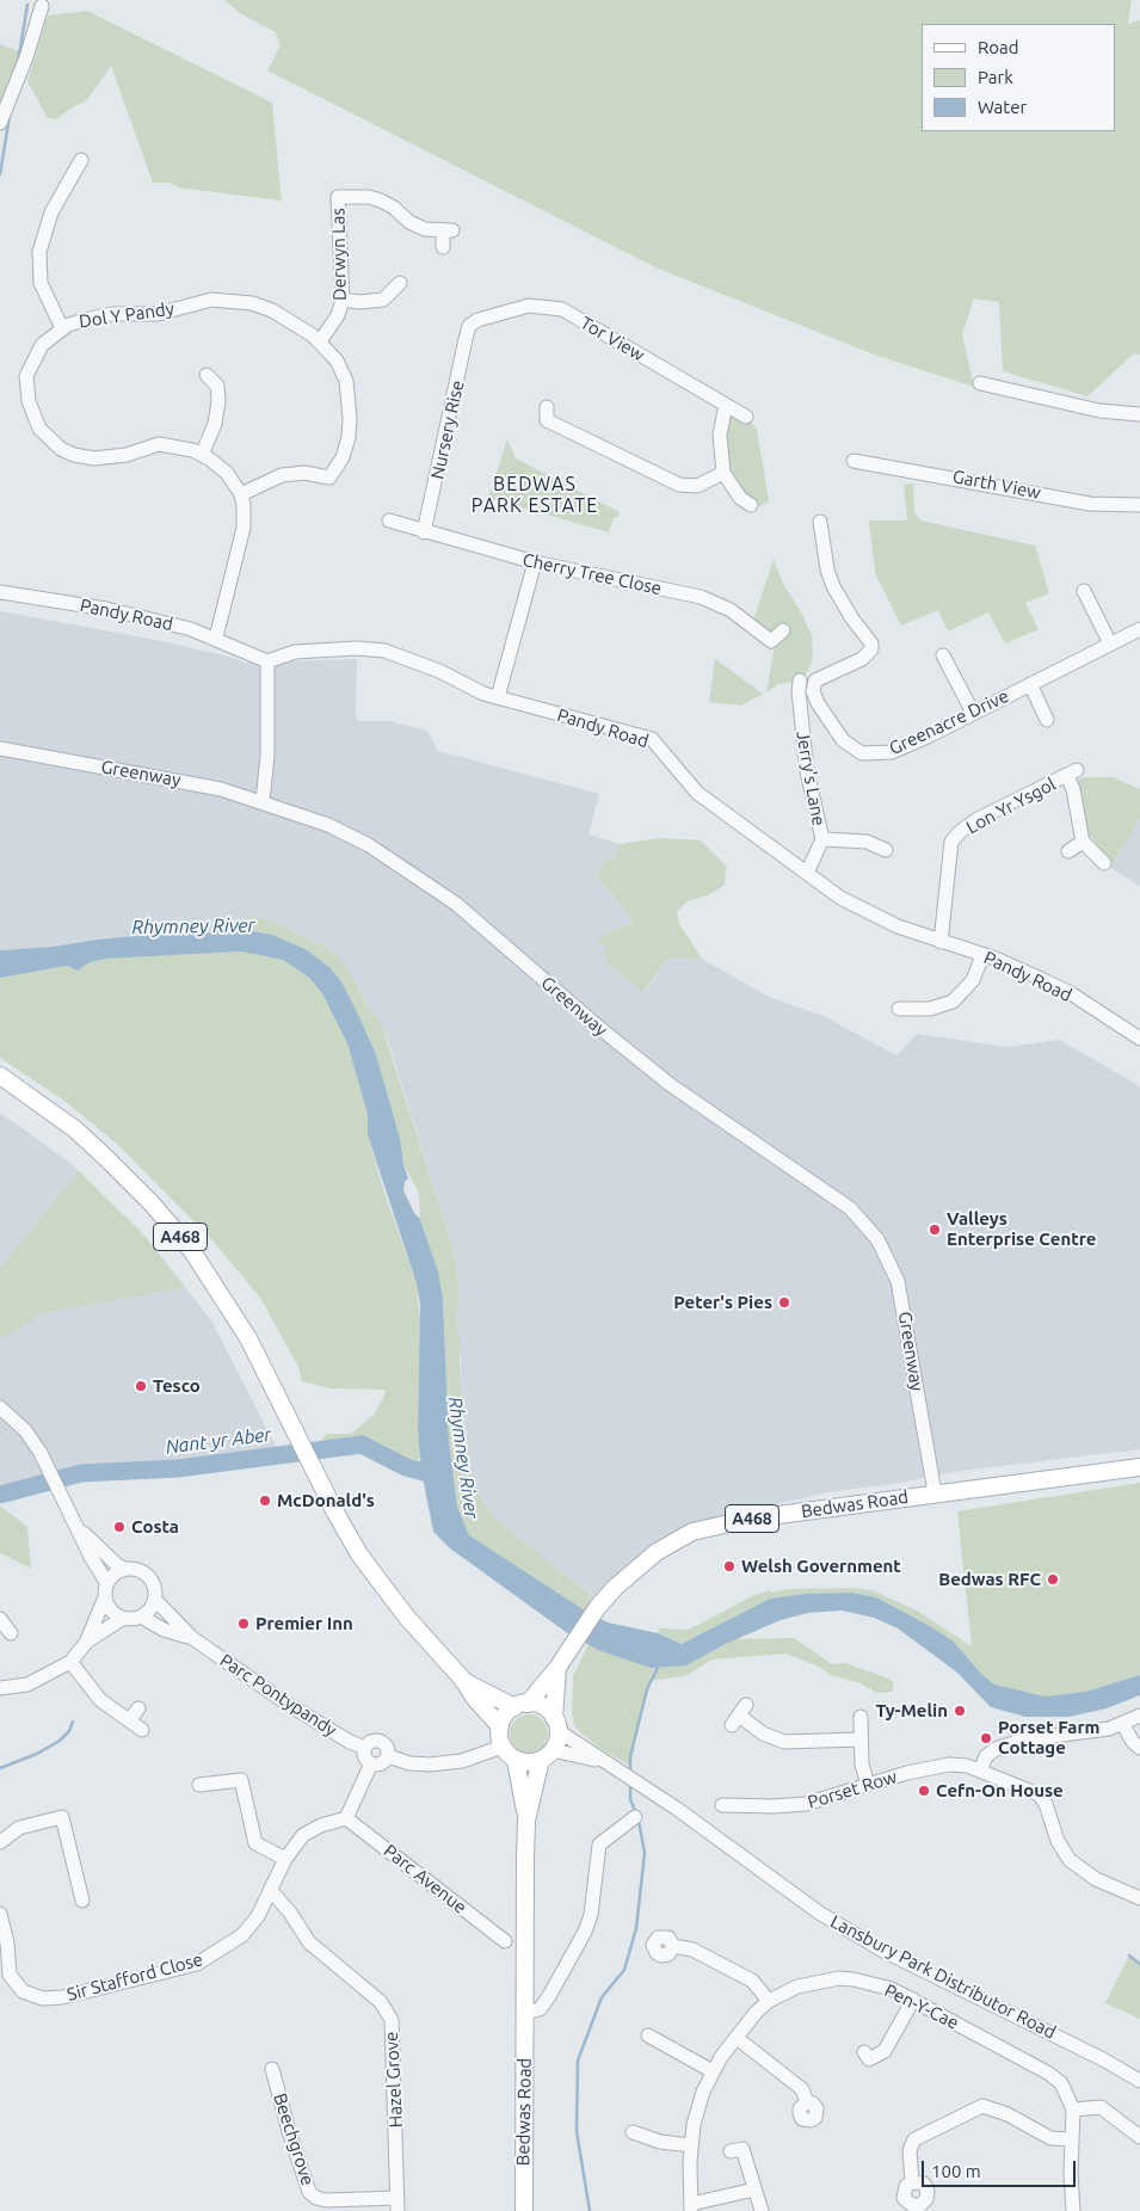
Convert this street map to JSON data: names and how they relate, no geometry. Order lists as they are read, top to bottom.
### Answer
{
  "streets": {
    "main road": ["A468", "Bedwas Road"],
    "street": [
      "Derwyn Las",
      "Dol Y Pandy",
      "Tor View",
      "Nursery Rise",
      "Garth View",
      "Cherry Tree Close",
      "Pandy Road",
      "Greenacre Drive",
      "Greenway",
      "Jerry's Lane",
      "Lon Yr Ysgol",
      "Parc Pontypandy",
      "Porset Row",
      "Parc Avenue",
      "Sir Stafford Close",
      "Lansbury Park Distributor Road",
      "Pen-Y-Cae",
      "Hazel Grove",
      "Beechgrove"
    ]
  },
  "crossings": [
    ["Derwyn Las", "Dol Y Pandy"],
    ["Tor View", "Nursery Rise"],
    ["Nursery Rise", "Cherry Tree Close"],
    ["Pandy Road", "Jerry's Lane"],
    ["Pandy Road", "Lon Yr Ysgol"],
    ["Greenway", "Bedwas Road"],
    ["A468", "Bedwas Road"],
    ["A468", "Lansbury Park Distributor Road"],
    ["Bedwas Road", "Lansbury Park Distributor Road"],
    ["Parc Avenue", "Sir Stafford Close"],
    ["Sir Stafford Close", "Hazel Grove"],
    ["Hazel Grove", "Beechgrove"]
  ],
  "districts": ["BEDWAS PARK ESTATE"],
  "water": ["Rhymney River", "Nant yr Aber"],
  "places": [
    "Valleys Enterprise Centre",
    "Peter's Pies",
    "Tesco",
    "McDonald's",
    "Costa",
    "Welsh Government",
    "Bedwas RFC",
    "Premier Inn",
    "Ty-Melin",
    "Porset Farm Cottage",
    "Cefn-On House"
  ],
  "legend": ["Road", "Park", "Water"],
  "scale_bar": "100 m"
}
